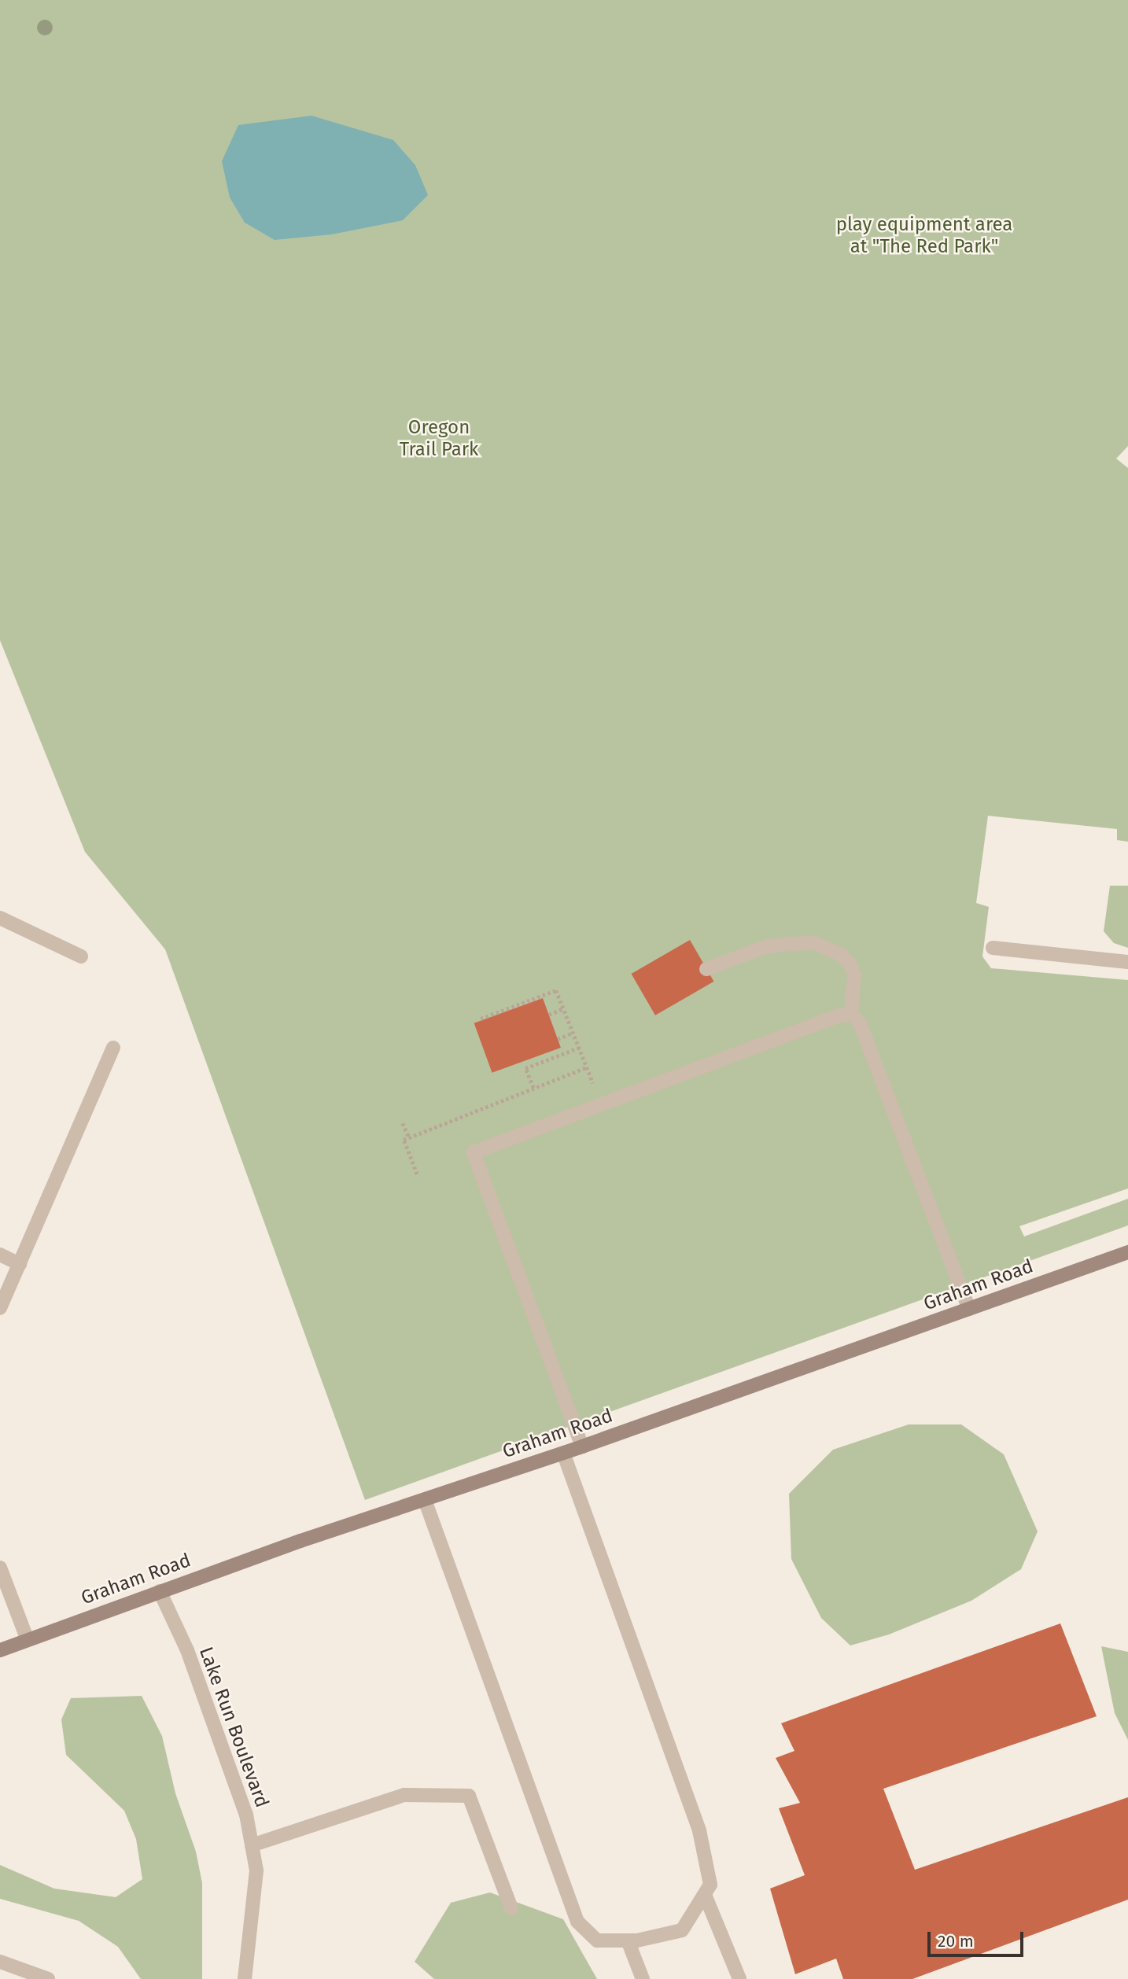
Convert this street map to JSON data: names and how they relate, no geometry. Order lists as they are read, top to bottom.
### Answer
{
  "streets": {
    "main road": ["Graham Road"],
    "street": ["Lake Run Boulevard"]
  },
  "crossings": [
    ["Graham Road", "Lake Run Boulevard"]
  ],
  "parks": ["play equipment area at \"The Red Park\"", "Oregon Trail Park"],
  "scale_bar": "20 m"
}
